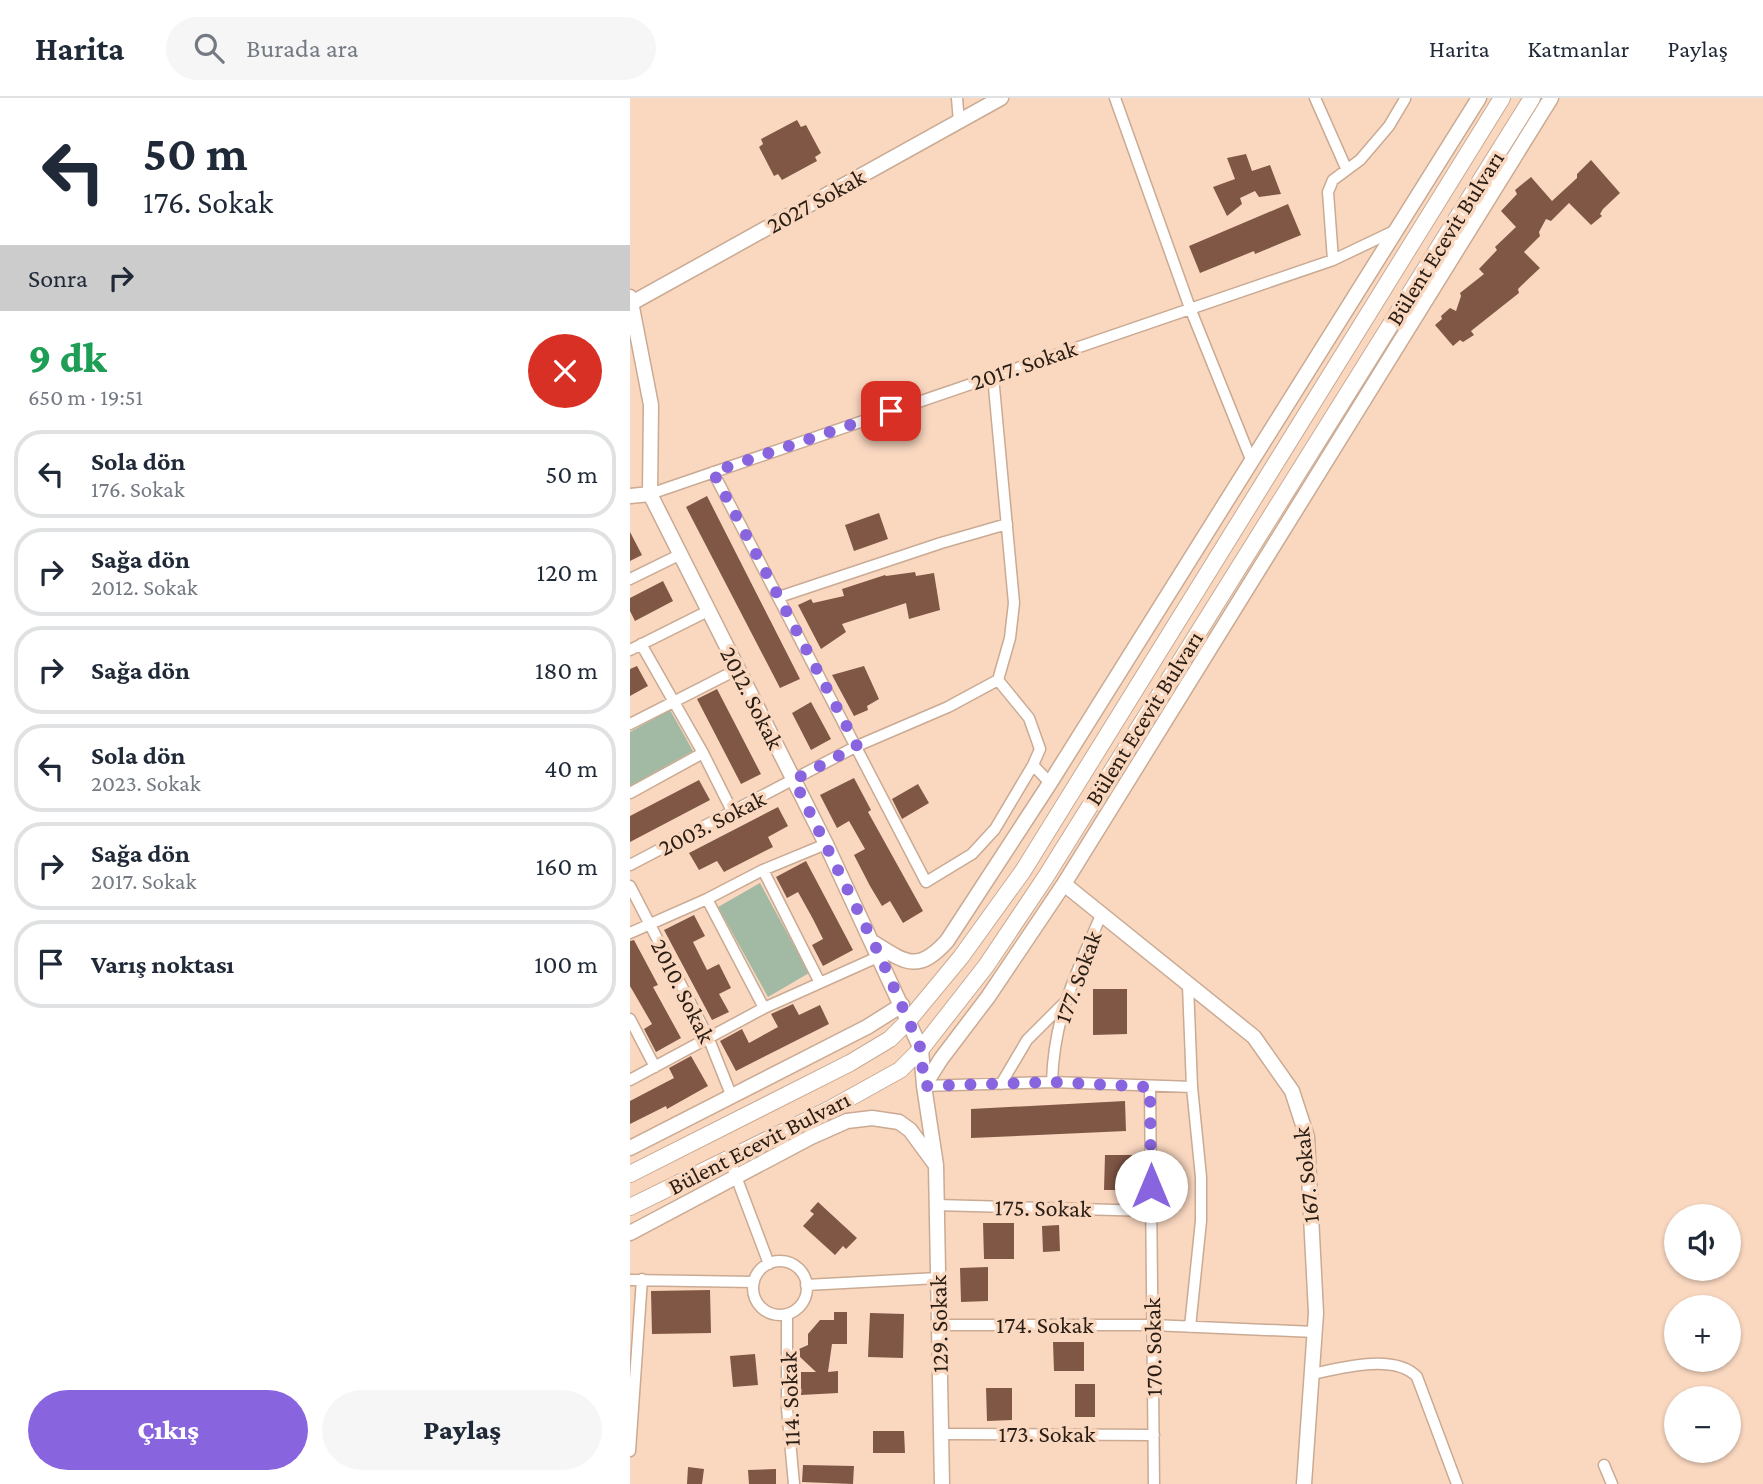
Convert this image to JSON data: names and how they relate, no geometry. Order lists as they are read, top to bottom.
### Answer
{
  "streets": {
    "main road": ["Bülent Ecevit Bulvarı"],
    "street": [
      "2027 Sokak",
      "2017. Sokak",
      "2012. Sokak",
      "2003. Sokak",
      "177. Sokak",
      "2010. Sokak",
      "167. Sokak",
      "175. Sokak",
      "129. Sokak",
      "174. Sokak",
      "170. Sokak",
      "114. Sokak",
      "173. Sokak"
    ]
  },
  "crossings": [
    ["2027 Sokak", "2012. Sokak"],
    ["Bülent Ecevit Bulvarı", "2012. Sokak"],
    ["2017. Sokak", "2012. Sokak"],
    ["2012. Sokak", "2003. Sokak"],
    ["2012. Sokak", "129. Sokak"],
    ["177. Sokak", "167. Sokak"],
    ["167. Sokak", "174. Sokak"],
    ["175. Sokak", "129. Sokak"],
    ["175. Sokak", "170. Sokak"],
    ["129. Sokak", "174. Sokak"],
    ["129. Sokak", "173. Sokak"],
    ["174. Sokak", "170. Sokak"],
    ["170. Sokak", "173. Sokak"]
  ],
  "page": {
    "header": "Harita",
    "search": "Burada ara",
    "nav": ["Harita", "Katmanlar", "Paylaş"],
    "turn": ["50 m", "176. Sokak"],
    "then": "Sonra",
    "heading": ["9 dk", "650 m · 19:51"],
    "list": [
      {
        "name": "Sola dön",
        "note": "176. Sokak",
        "value": "50 m"
      },
      {
        "name": "Sağa dön",
        "note": "2012. Sokak",
        "value": "120 m"
      },
      {
        "name": "Sağa dön",
        "value": "180 m"
      },
      {
        "name": "Sola dön",
        "note": "2023. Sokak",
        "value": "40 m"
      },
      {
        "name": "Sağa dön",
        "note": "2017. Sokak",
        "value": "160 m"
      },
      {
        "name": "Varış noktası",
        "value": "100 m"
      }
    ],
    "map_buttons": ["+", "−"],
    "buttons": ["Çıkış", "Paylaş"]
  }
}
